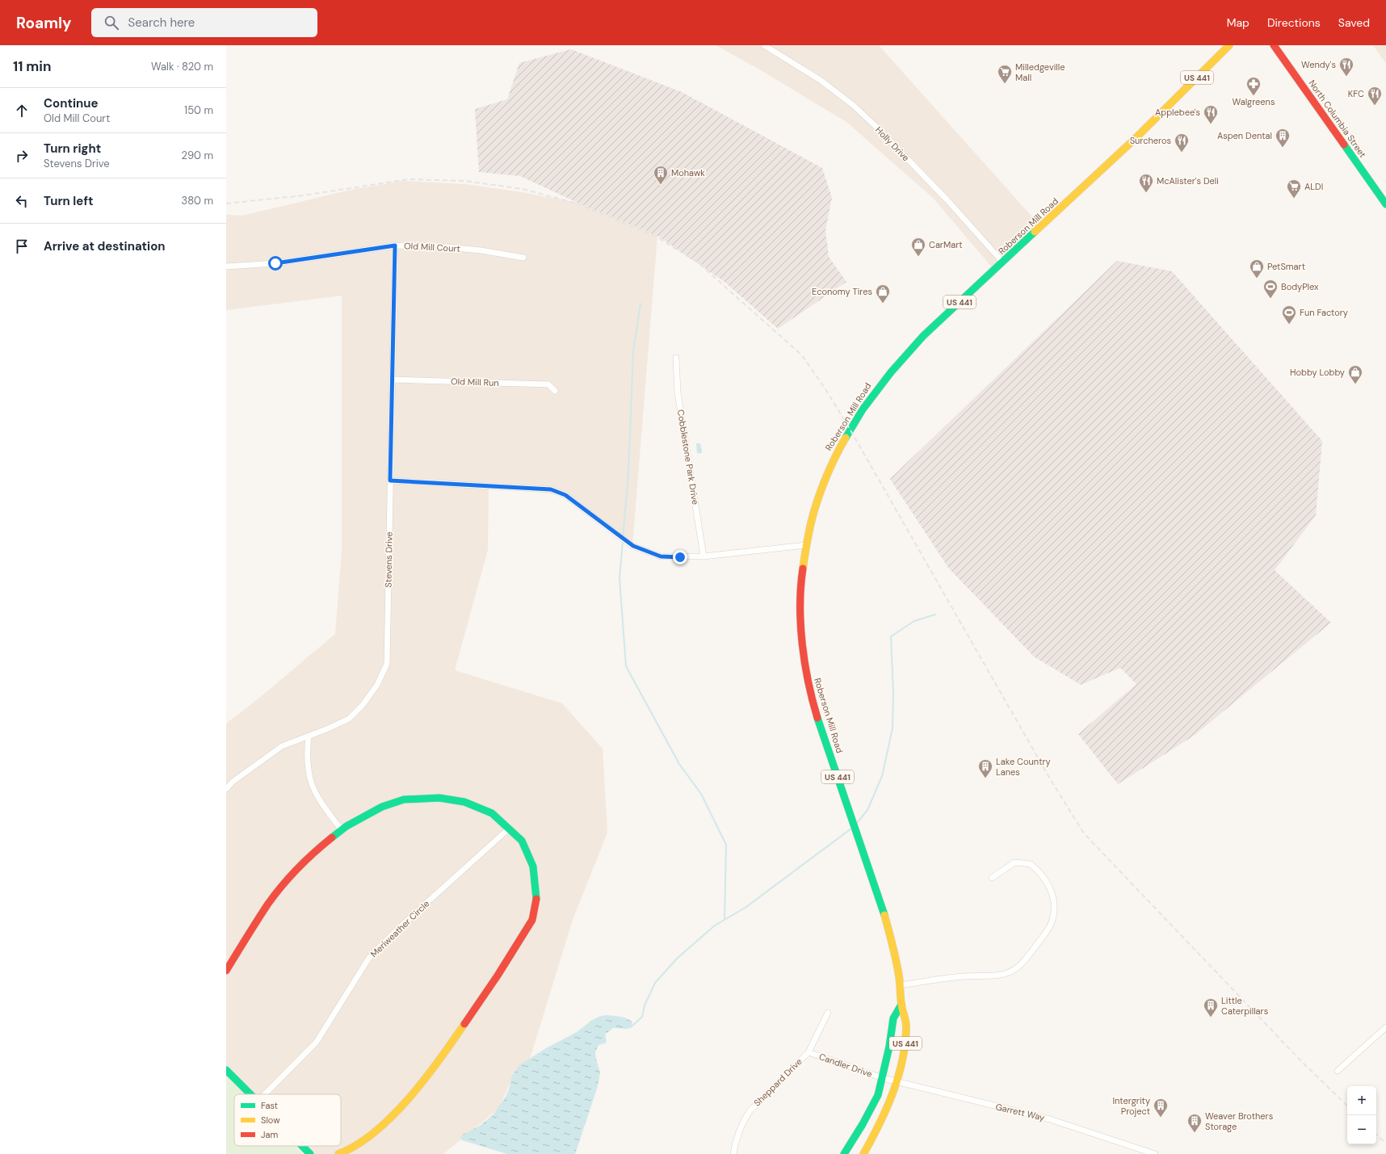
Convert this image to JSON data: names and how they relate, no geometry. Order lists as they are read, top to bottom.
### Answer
{
  "streets": {
    "main road": ["US 441", "North Columbia Street", "Roberson Mill Road"],
    "street": [
      "Holly Drive",
      "Old Mill Court",
      "Old Mill Run",
      "Cobblestone Park Drive",
      "Stevens Drive",
      "Meriweather Circle",
      "Candler Drive",
      "Sheppard Drive",
      "Garrett Way"
    ]
  },
  "crossings": [
    ["US 441", "Roberson Mill Road"],
    ["US 441", "Candler Drive"],
    ["US 441", "Garrett Way"],
    ["Holly Drive", "Roberson Mill Road"],
    ["Roberson Mill Road", "Garrett Way"],
    ["Old Mill Court", "Stevens Drive"],
    ["Old Mill Run", "Stevens Drive"],
    ["Candler Drive", "Sheppard Drive"],
    ["Candler Drive", "Garrett Way"]
  ],
  "places": {
    "restaurant": [
      "Wendy's",
      "KFC",
      "Applebee's",
      "Surcheros",
      "McAlister's Deli"
    ],
    "supermarket": ["Milledgeville Mall", "ALDI"],
    "pharmacy": ["Walgreens"],
    "building": [
      "Aspen Dental",
      "Mohawk",
      "Lake Country Lanes",
      "Little Caterpillars",
      "Intergrity Project",
      "Weaver Brothers Storage"
    ],
    "shop": [
      "CarMart",
      "PetSmart",
      "Economy Tires",
      "Hobby Lobby"
    ],
    "sports": ["BodyPlex", "Fun Factory"]
  },
  "legend": ["Fast", "Slow", "Jam"],
  "page": {
    "header": "Roamly",
    "search": "Search here",
    "nav": ["Map", "Directions", "Saved"],
    "heading": ["11 min", "Walk · 820 m"],
    "list": [
      ["Continue", "Old Mill Court", "150 m"],
      ["Turn right", "Stevens Drive", "290 m"],
      ["Turn left", "380 m"],
      "Arrive at destination"
    ],
    "map_buttons": ["+", "−"]
  }
}
